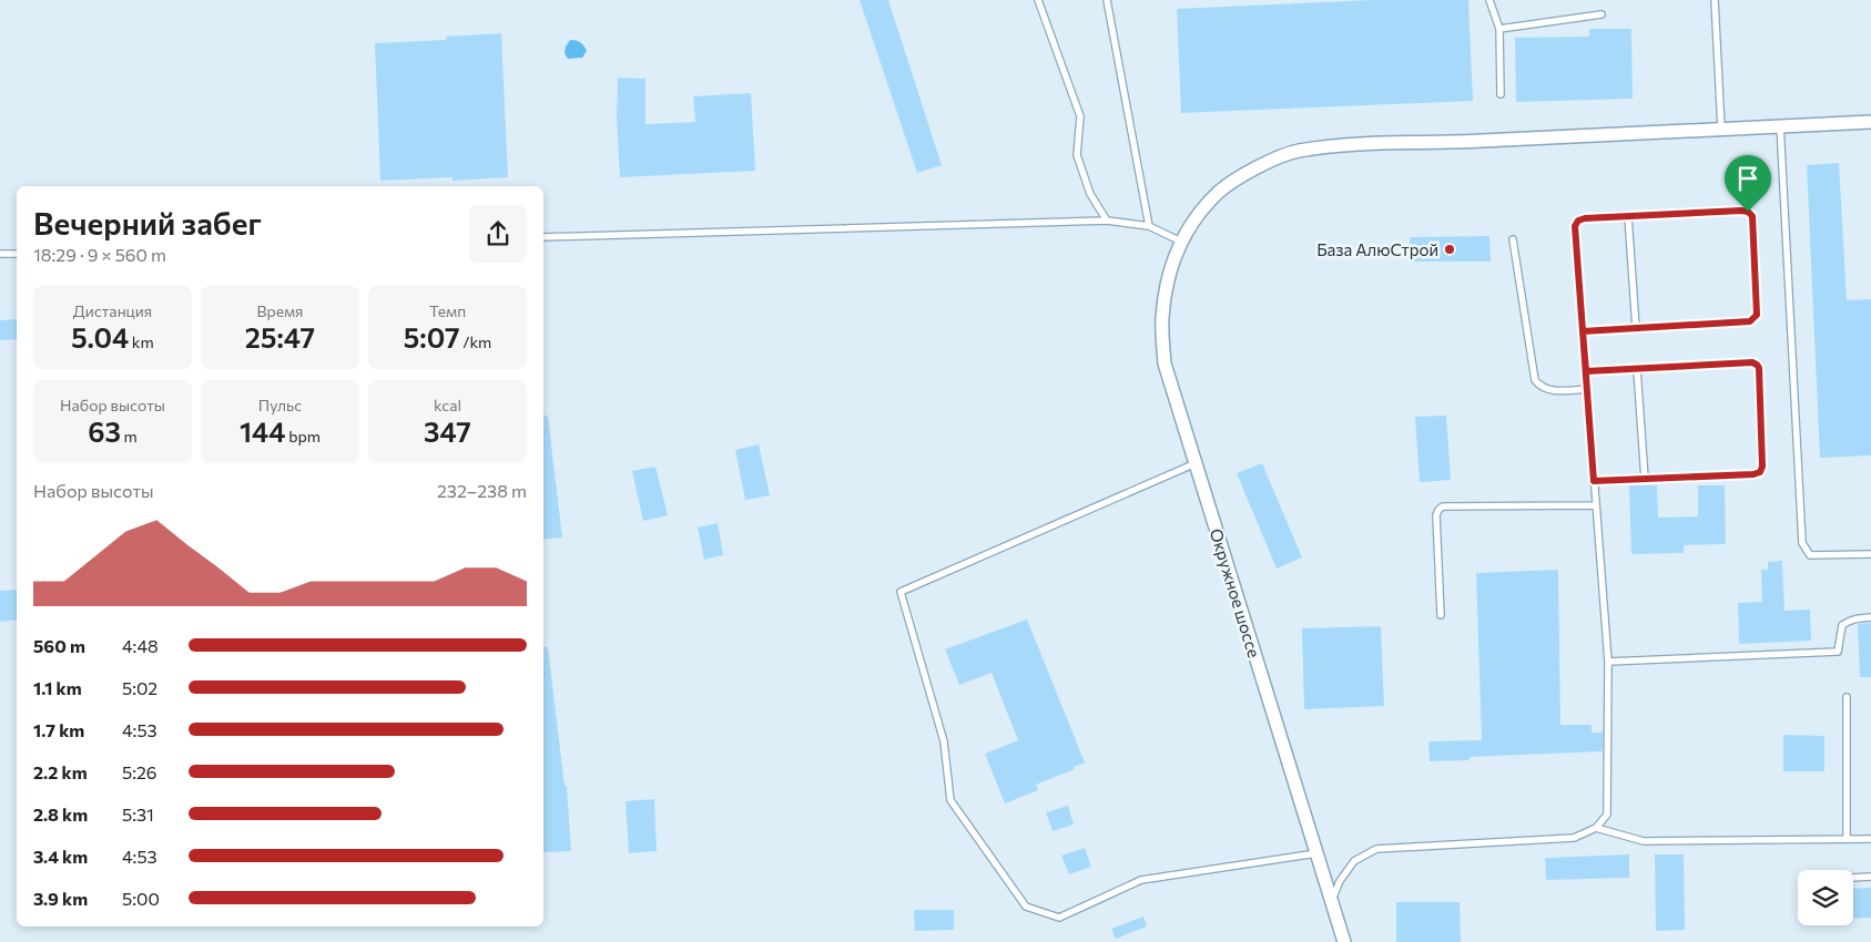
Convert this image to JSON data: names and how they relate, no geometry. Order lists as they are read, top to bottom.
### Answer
{
  "streets": {
    "street": ["Окружное шоссе"]
  },
  "places": ["База АлюСтрой"],
  "page": {
    "heading": ["Вечерний забег", "18:29 · 9 × 560 m"],
    "stats": [
      ["Дистанция", "5.04 km"],
      ["Время", "25:47"],
      ["Темп", "5:07 /km"],
      ["Набор высоты", "63 m"],
      ["Пульс", "144 bpm"],
      ["kcal", "347"]
    ],
    "chart": ["Набор высоты", "232–238 m"],
    "list": [
      {
        "name": "560 m",
        "note": "4:48"
      },
      {
        "name": "1.1 km",
        "note": "5:02"
      },
      {
        "name": "1.7 km",
        "note": "4:53"
      },
      {
        "name": "2.2 km",
        "note": "5:26"
      },
      {
        "name": "2.8 km",
        "note": "5:31"
      },
      {
        "name": "3.4 km",
        "note": "4:53"
      },
      {
        "name": "3.9 km",
        "note": "5:00"
      }
    ]
  }
}
